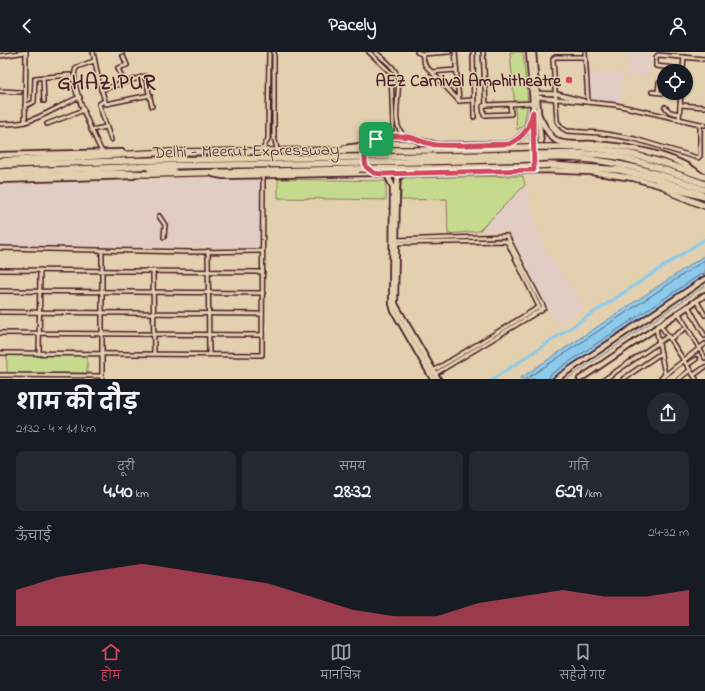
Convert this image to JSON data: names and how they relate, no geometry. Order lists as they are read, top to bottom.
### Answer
{
  "streets": {
    "highway": ["Delhi - Meerut Expressway"]
  },
  "districts": ["GHAZIPUR"],
  "places": ["AEZ Carnival Amphitheatre"],
  "page": {
    "header": "Pacely",
    "heading": ["शाम की दौड़", "21:32 · 4 × 1.1 km"],
    "stats": [
      ["दूरी", "4.40 km"],
      ["समय", "28:32"],
      ["गति", "6:29 /km"]
    ],
    "chart": ["ऊँचाई", "24–32 m"],
    "tabs": ["होम", "मानचित्र", "सहेजे गए"]
  }
}
